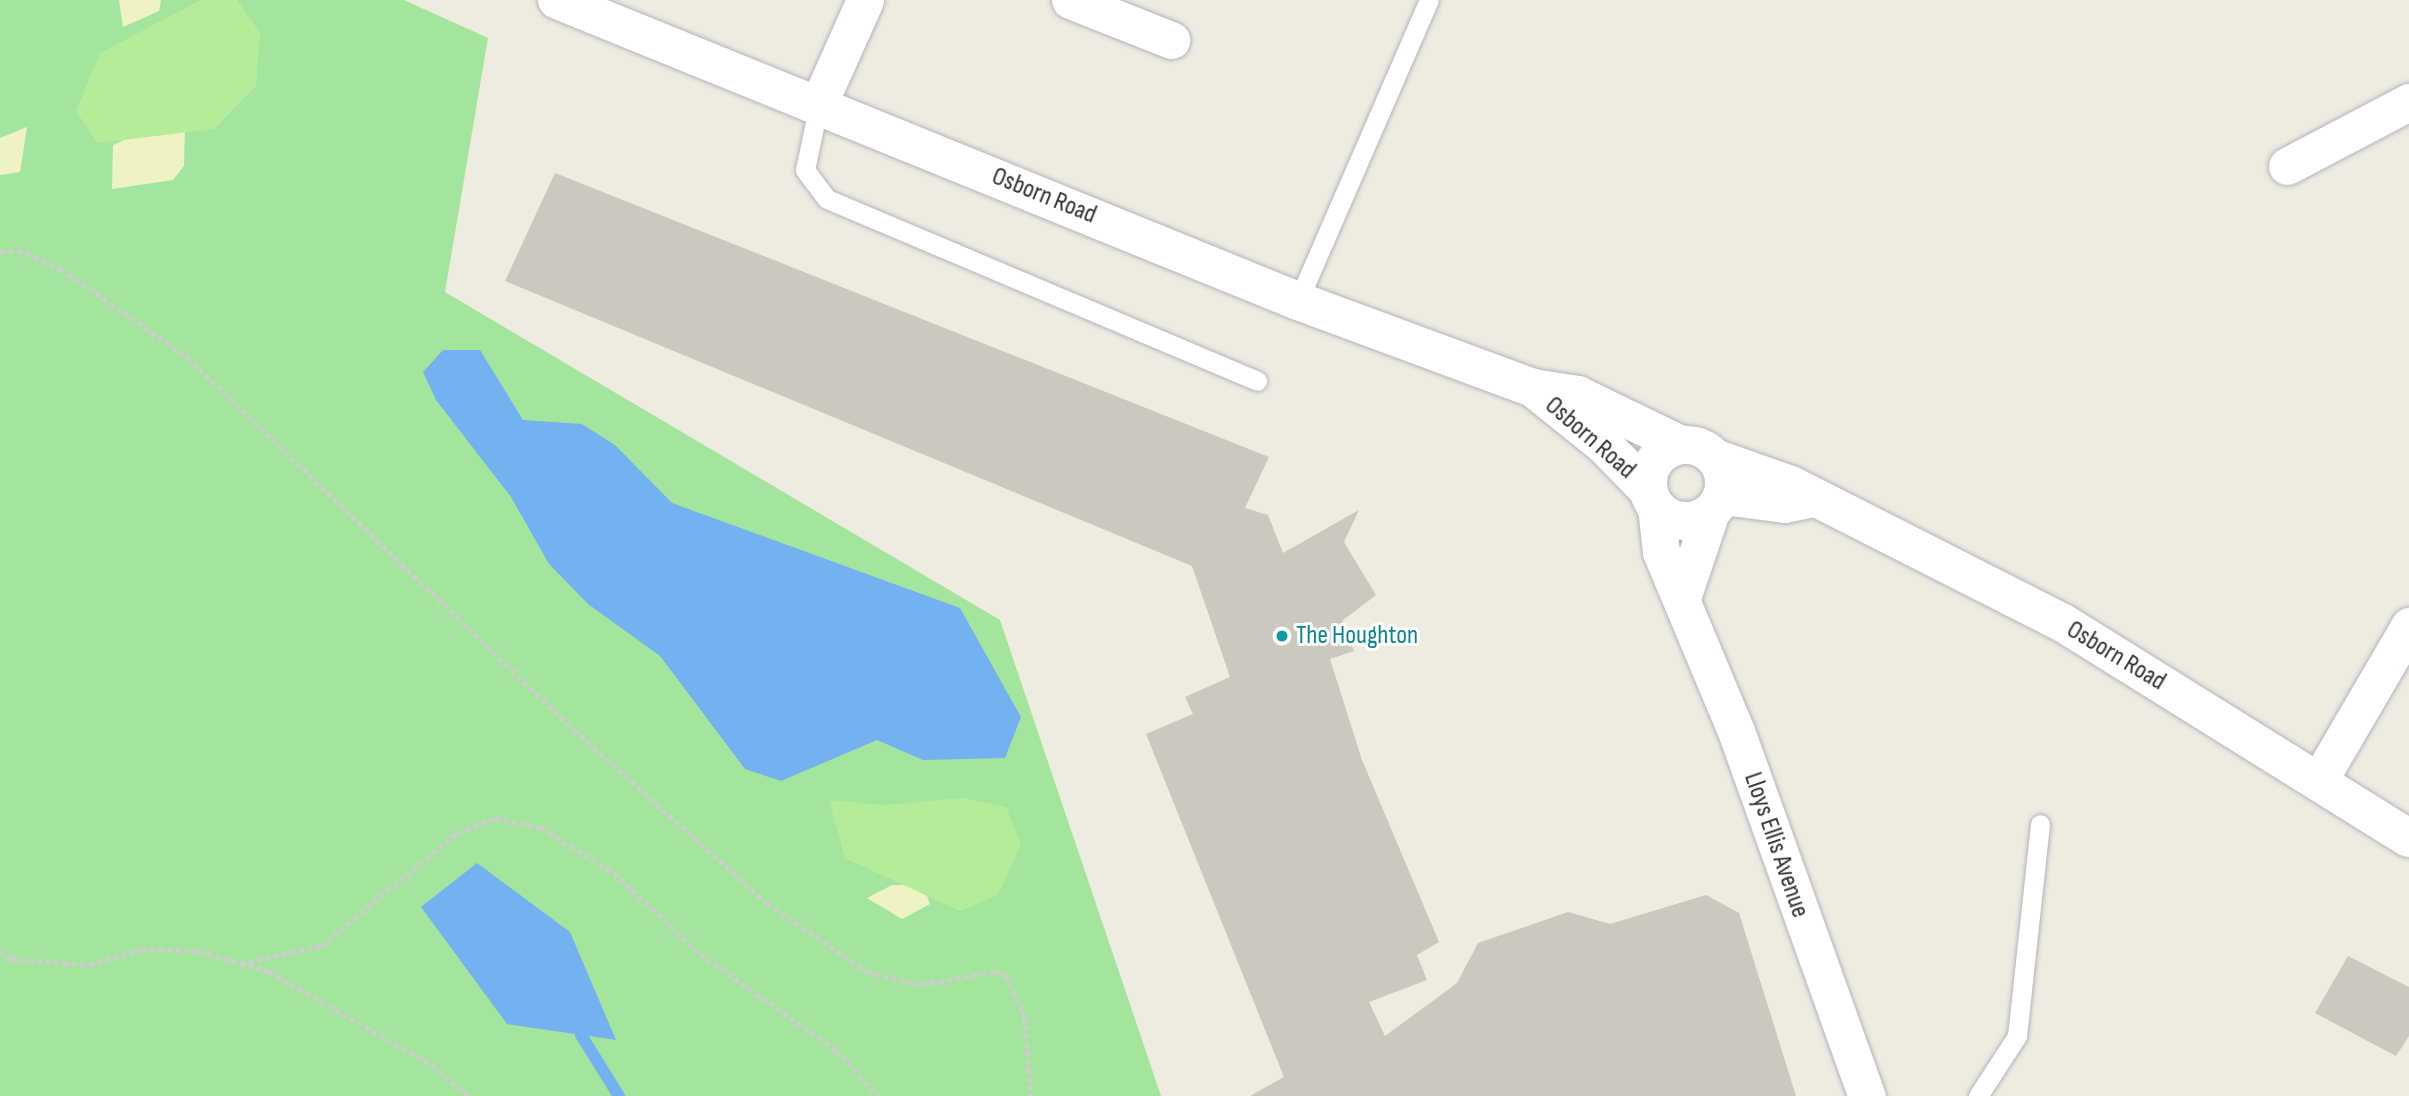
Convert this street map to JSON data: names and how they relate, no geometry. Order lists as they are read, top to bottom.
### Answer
{
  "streets": {
    "street": ["Osborn Road", "Lloys Ellis Avenue"]
  },
  "crossings": [
    ["Osborn Road", "Lloys Ellis Avenue"]
  ],
  "places": ["The Houghton"]
}
